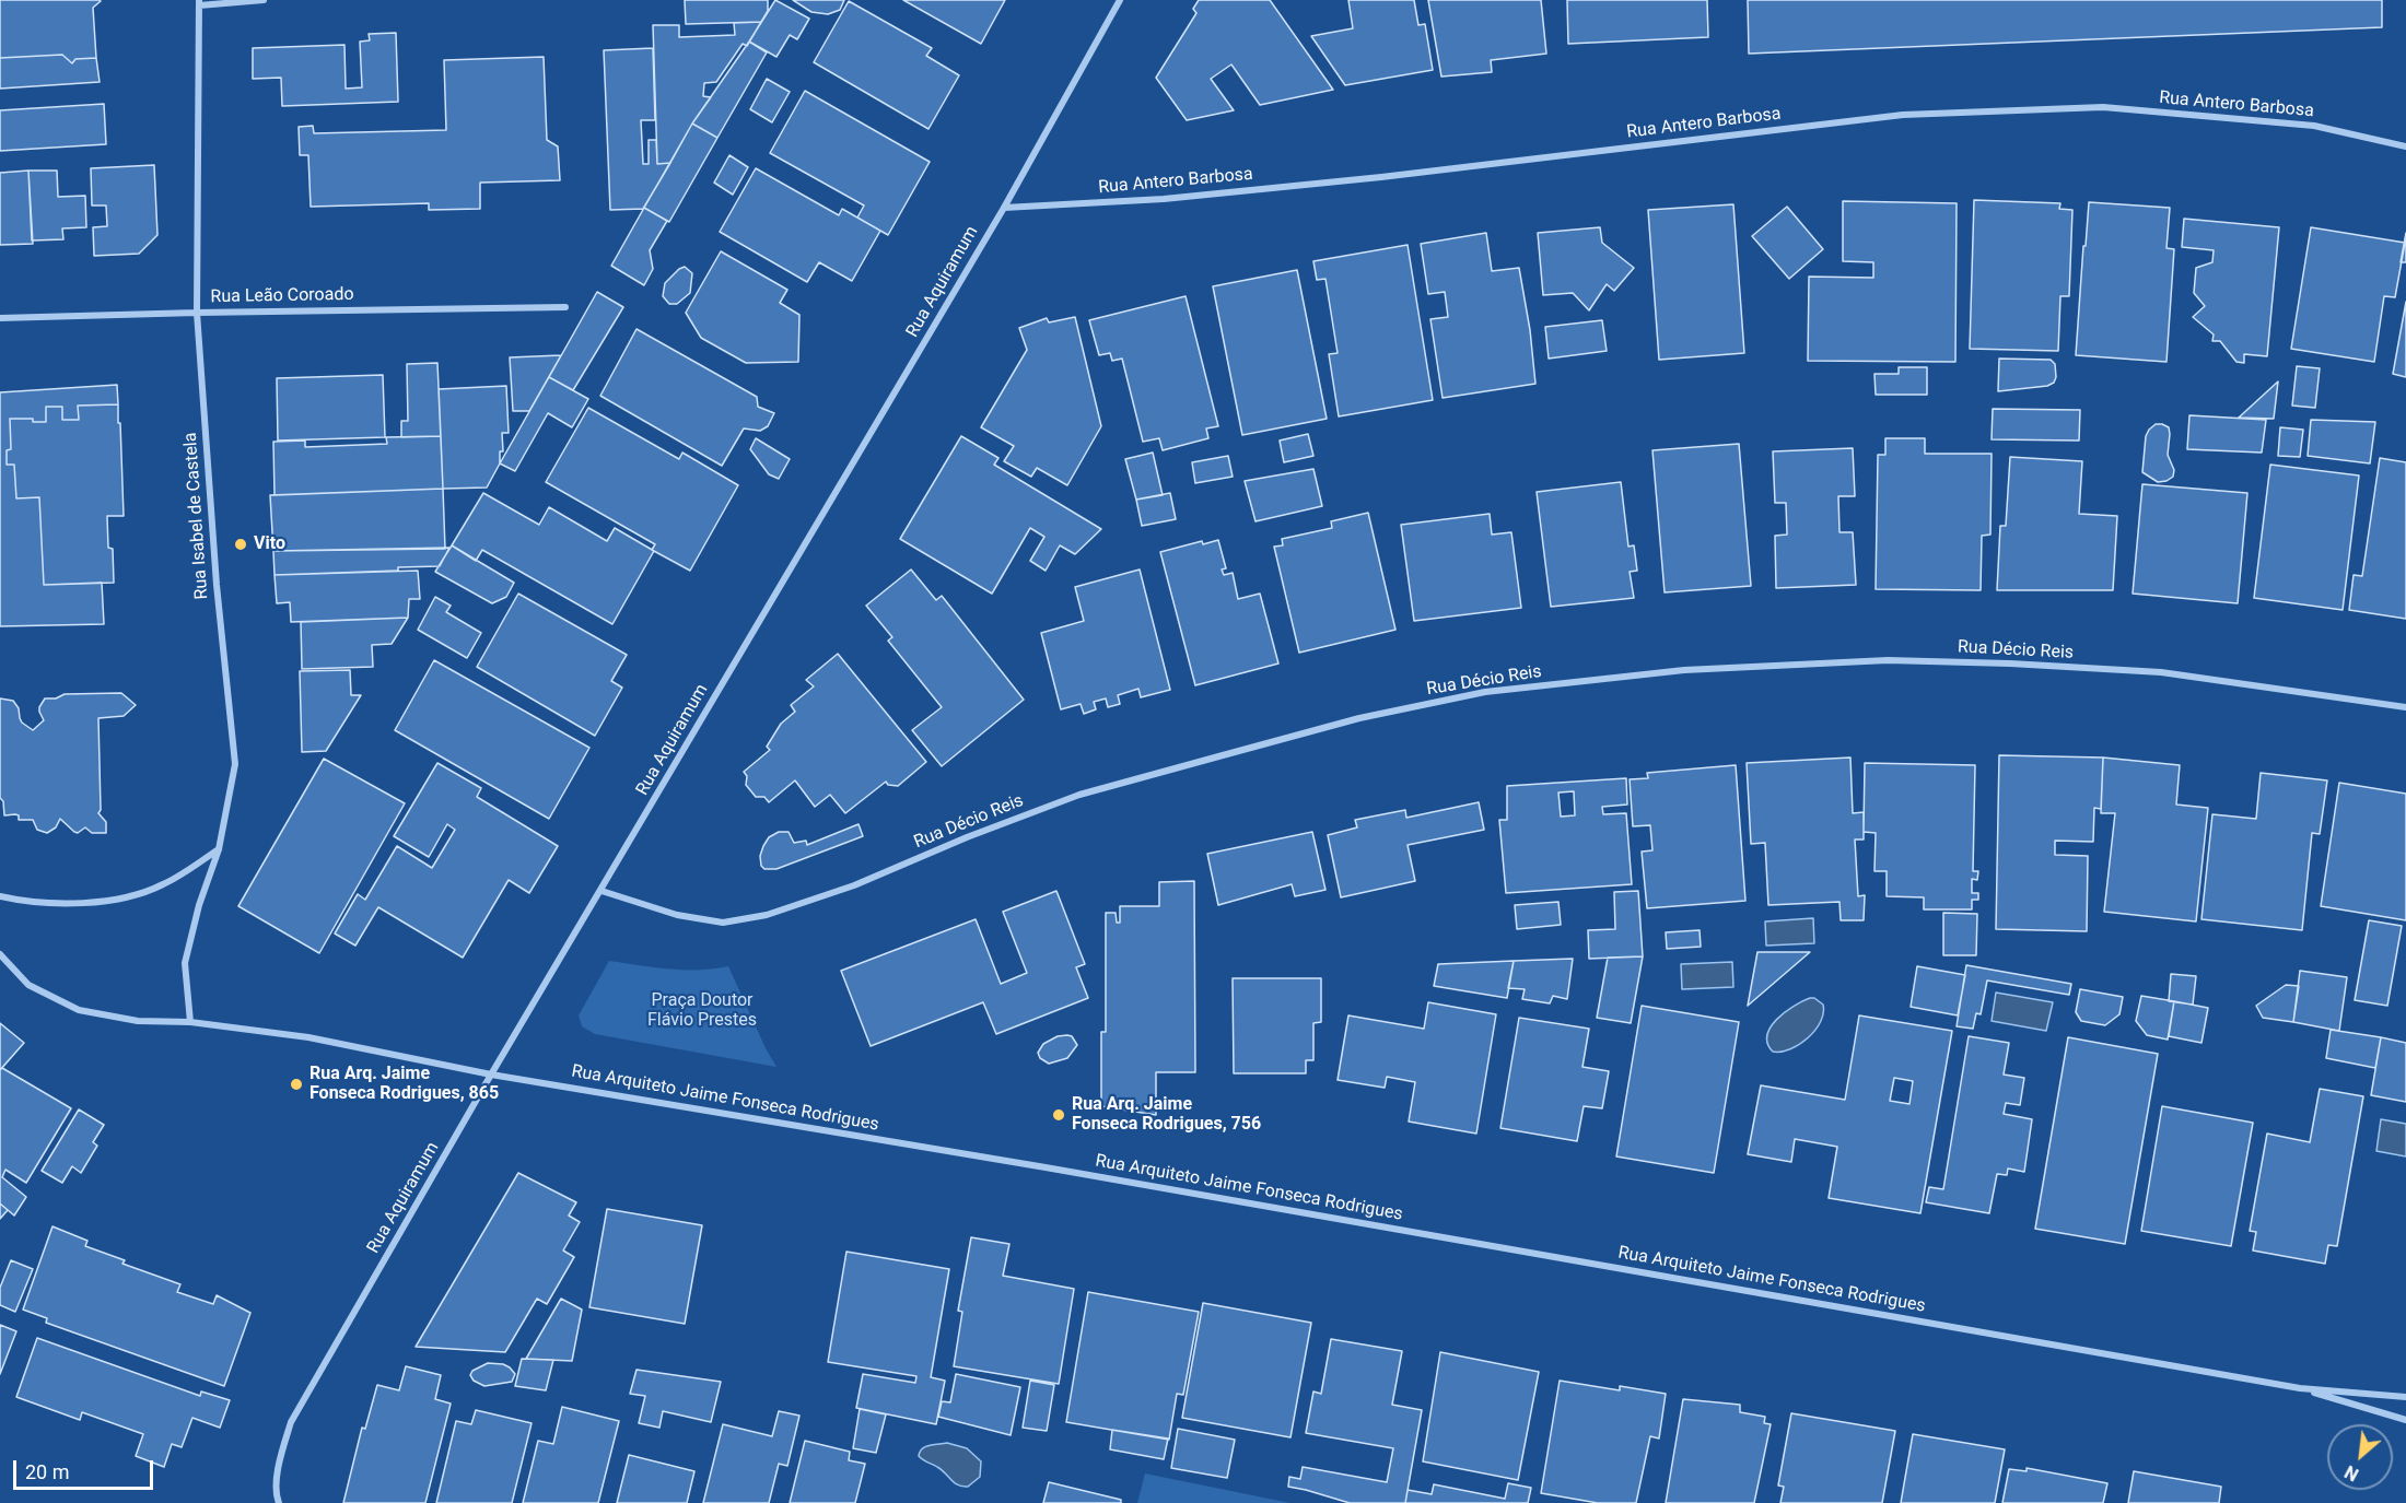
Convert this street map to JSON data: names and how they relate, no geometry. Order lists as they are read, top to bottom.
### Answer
{
  "streets": {
    "street": [
      "Rua Antero Barbosa",
      "Rua Aquiramum",
      "Rua Leão Coroado",
      "Rua Isabel de Castela",
      "Rua Décio Reis",
      "Rua Arquiteto Jaime Fonseca Rodrigues"
    ]
  },
  "crossings": [
    ["Rua Antero Barbosa", "Rua Aquiramum"],
    ["Rua Aquiramum", "Rua Décio Reis"],
    ["Rua Aquiramum", "Rua Arquiteto Jaime Fonseca Rodrigues"],
    ["Rua Leão Coroado", "Rua Isabel de Castela"],
    ["Rua Isabel de Castela", "Rua Arquiteto Jaime Fonseca Rodrigues"]
  ],
  "parks": ["Praça Doutor Flávio Prestes"],
  "places": ["Vito", "Rua Arq. Jaime Fonseca Rodrigues, 865", "Rua Arq. Jaime Fonseca Rodrigues, 756"],
  "scale_bar": "20 m",
  "north": "bottom left"
}
